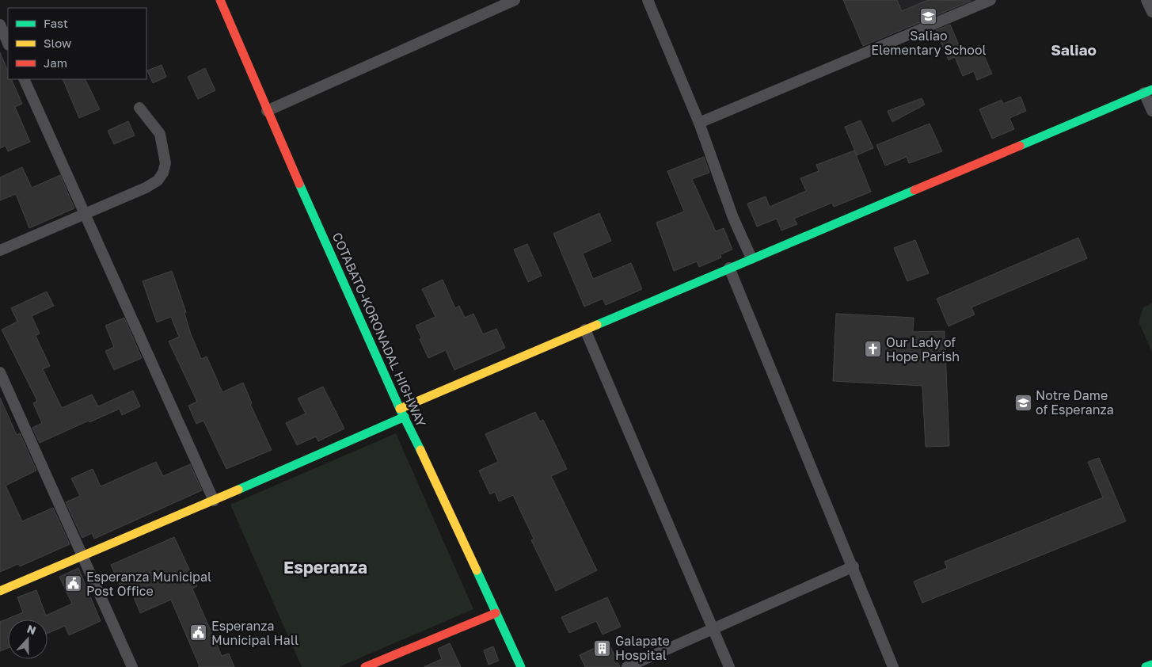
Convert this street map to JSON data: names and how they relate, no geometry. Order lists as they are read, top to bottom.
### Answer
{
  "streets": {
    "main road": ["COTABATO-KORONADAL HIGHWAY"]
  },
  "districts": ["Saliao", "Esperanza"],
  "places": {
    "school or university": ["Saliao Elementary School", "Notre Dame of Esperanza"],
    "church": ["Our Lady of Hope Parish"],
    "public building": ["Esperanza Municipal Post Office", "Esperanza Municipal Hall"],
    "building": ["Galapate Hospital"]
  },
  "legend": ["Fast", "Slow", "Jam"],
  "north": "top"
}
